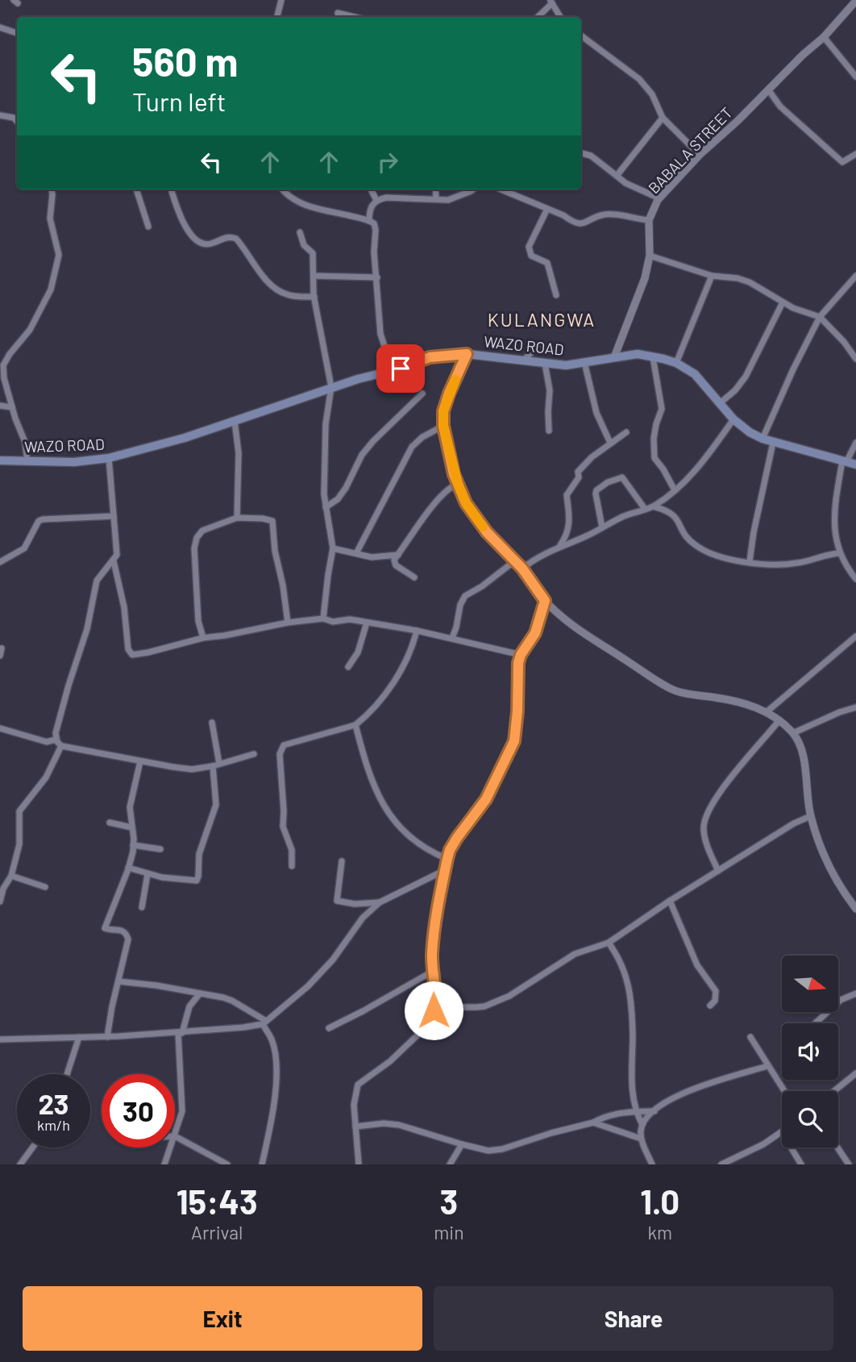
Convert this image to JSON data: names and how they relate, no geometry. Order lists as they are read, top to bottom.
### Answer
{
  "streets": {
    "main road": ["WAZO ROAD"],
    "street": ["BABALA STREET"]
  },
  "crossings": [
    ["BABALA STREET", "WAZO ROAD"]
  ],
  "districts": ["KULANGWA"],
  "north": "right",
  "page": {
    "turn": ["560 m", "Turn left"],
    "speed": "23 km/h",
    "limit": "30",
    "eta": [
      "15:43",
      "Arrival",
      "3",
      "min",
      "1.0",
      "km"
    ],
    "buttons": ["Exit", "Share"]
  }
}
